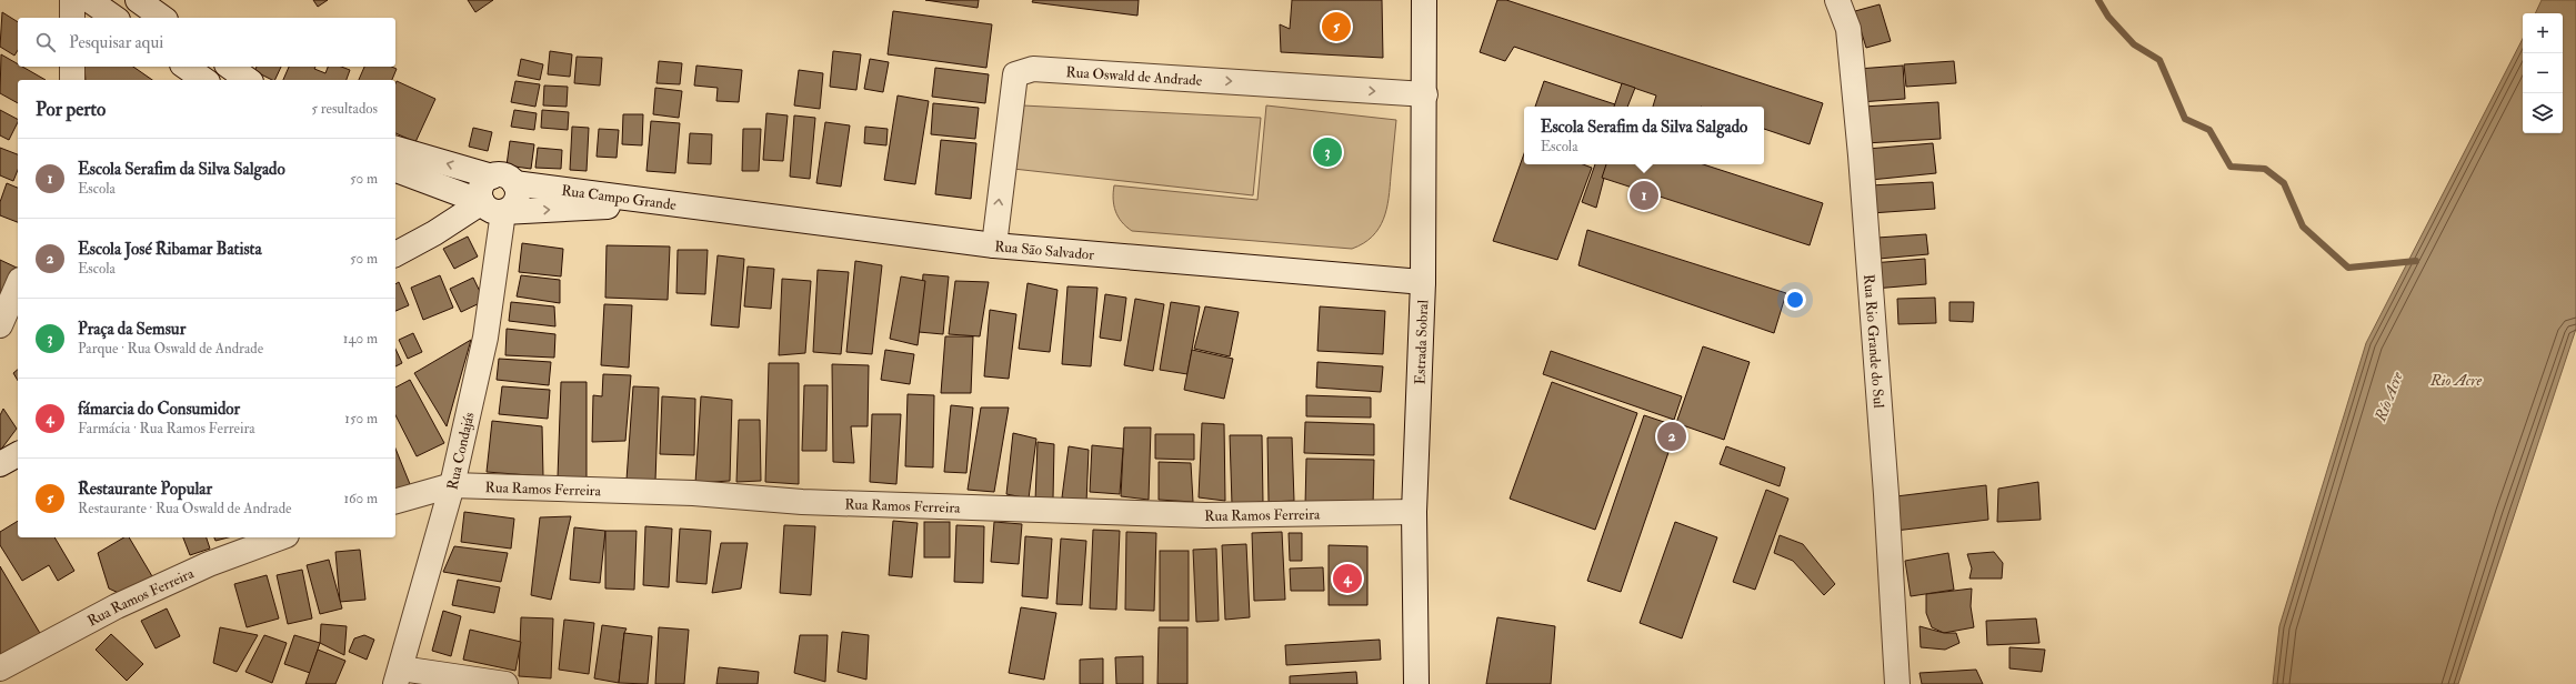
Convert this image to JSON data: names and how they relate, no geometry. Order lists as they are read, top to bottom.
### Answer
{
  "streets": {
    "street": [
      "Rua Oswald de Andrade",
      "Rua Campo Grande",
      "Rua São Salvador",
      "Rua Rio Grande do Sul",
      "Estrada Sobral",
      "Rua Condajás",
      "Rua Ramos Ferreira"
    ]
  },
  "crossings": [
    ["Rua Oswald de Andrade", "Rua São Salvador"],
    ["Rua Oswald de Andrade", "Estrada Sobral"],
    ["Rua Campo Grande", "Rua São Salvador"],
    ["Rua Campo Grande", "Rua Condajás"],
    ["Rua São Salvador", "Estrada Sobral"],
    ["Estrada Sobral", "Rua Ramos Ferreira"],
    ["Rua Condajás", "Rua Ramos Ferreira"]
  ],
  "water": ["Rio Acre", "Río Acre"],
  "page": {
    "pins": [
      "5",
      "3",
      "1",
      "2",
      "4"
    ],
    "map_buttons": ["+", "−"],
    "search": "Pesquisar aqui",
    "heading": ["Por perto", "5 resultados"],
    "popup": ["Escola Serafim da Silva Salgado", "Escola"],
    "list": [
      {
        "mark": "1",
        "name": "Escola Serafim da Silva Salgado",
        "note": "Escola",
        "value": "50 m"
      },
      {
        "mark": "2",
        "name": "Escola José Ribamar Batista",
        "note": "Escola",
        "value": "50 m"
      },
      {
        "mark": "3",
        "name": "Praça da Semsur",
        "note": "Parque · Rua Oswald de Andrade",
        "value": "140 m"
      },
      {
        "mark": "4",
        "name": "fámarcia do Consumidor",
        "note": "Farmácia · Rua Ramos Ferreira",
        "value": "150 m"
      },
      {
        "mark": "5",
        "name": "Restaurante Popular",
        "note": "Restaurante · Rua Oswald de Andrade",
        "value": "160 m"
      }
    ]
  }
}
